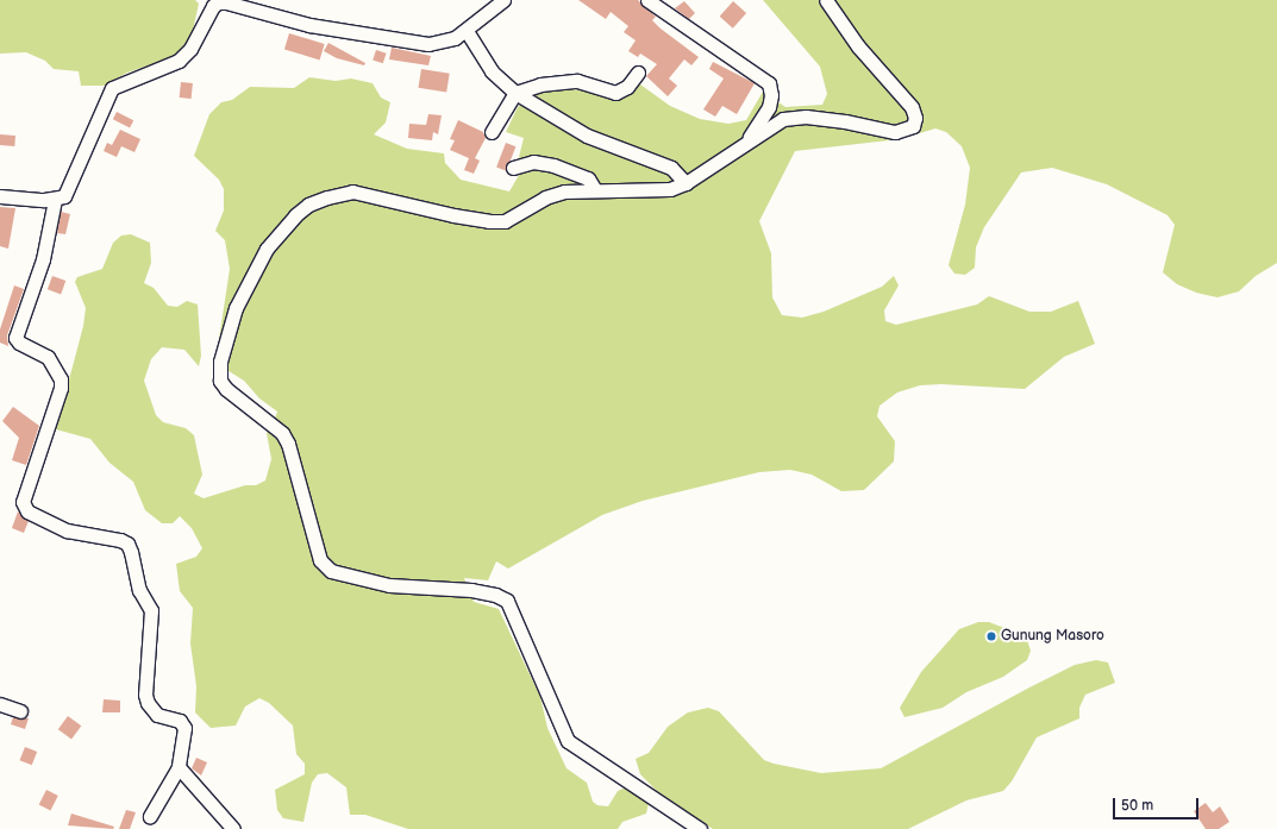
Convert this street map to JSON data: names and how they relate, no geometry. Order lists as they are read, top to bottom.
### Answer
{
  "places": ["Gunung Masoro"],
  "scale_bar": "50 m"
}
